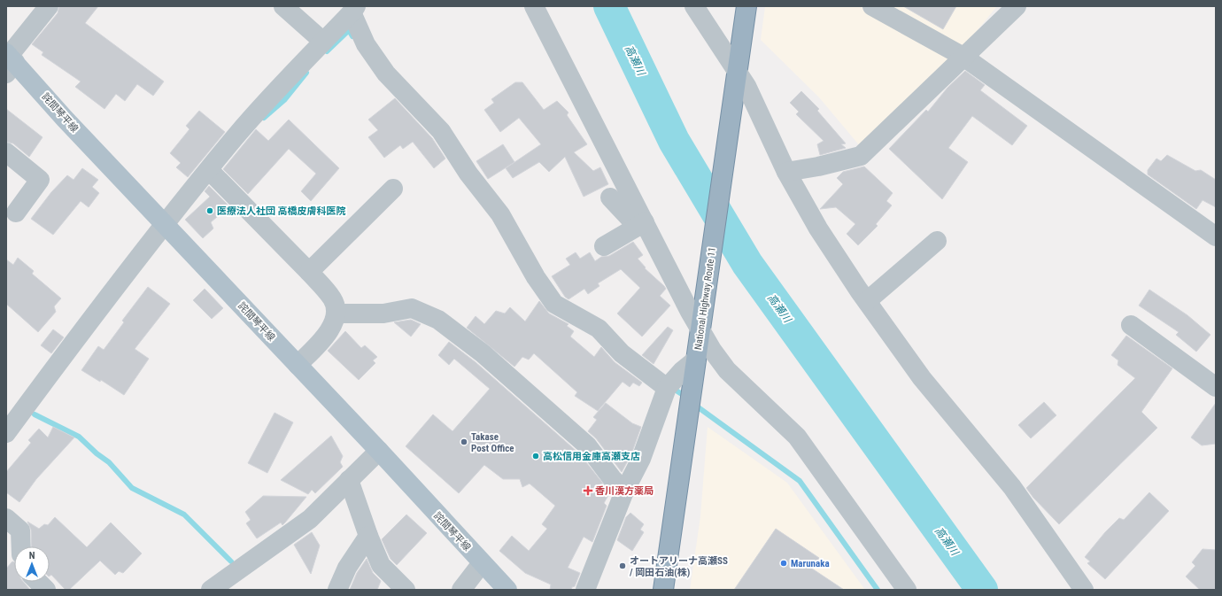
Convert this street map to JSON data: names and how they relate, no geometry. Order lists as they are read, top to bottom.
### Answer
{
  "streets": {
    "highway": ["National Highway Route 11"],
    "main road": ["詫間琴平線"]
  },
  "water": ["高瀬川"],
  "places": {
    "other": [
      "医療法人社団 高橋皮膚科医院",
      "Takase Post Office",
      "高松信用金庫高瀬支店",
      "Marunaka",
      "オートアリーナ高瀬SS / 岡田石油(株)"
    ],
    "health": ["香川漢方薬局"]
  },
  "north": "top"
}
